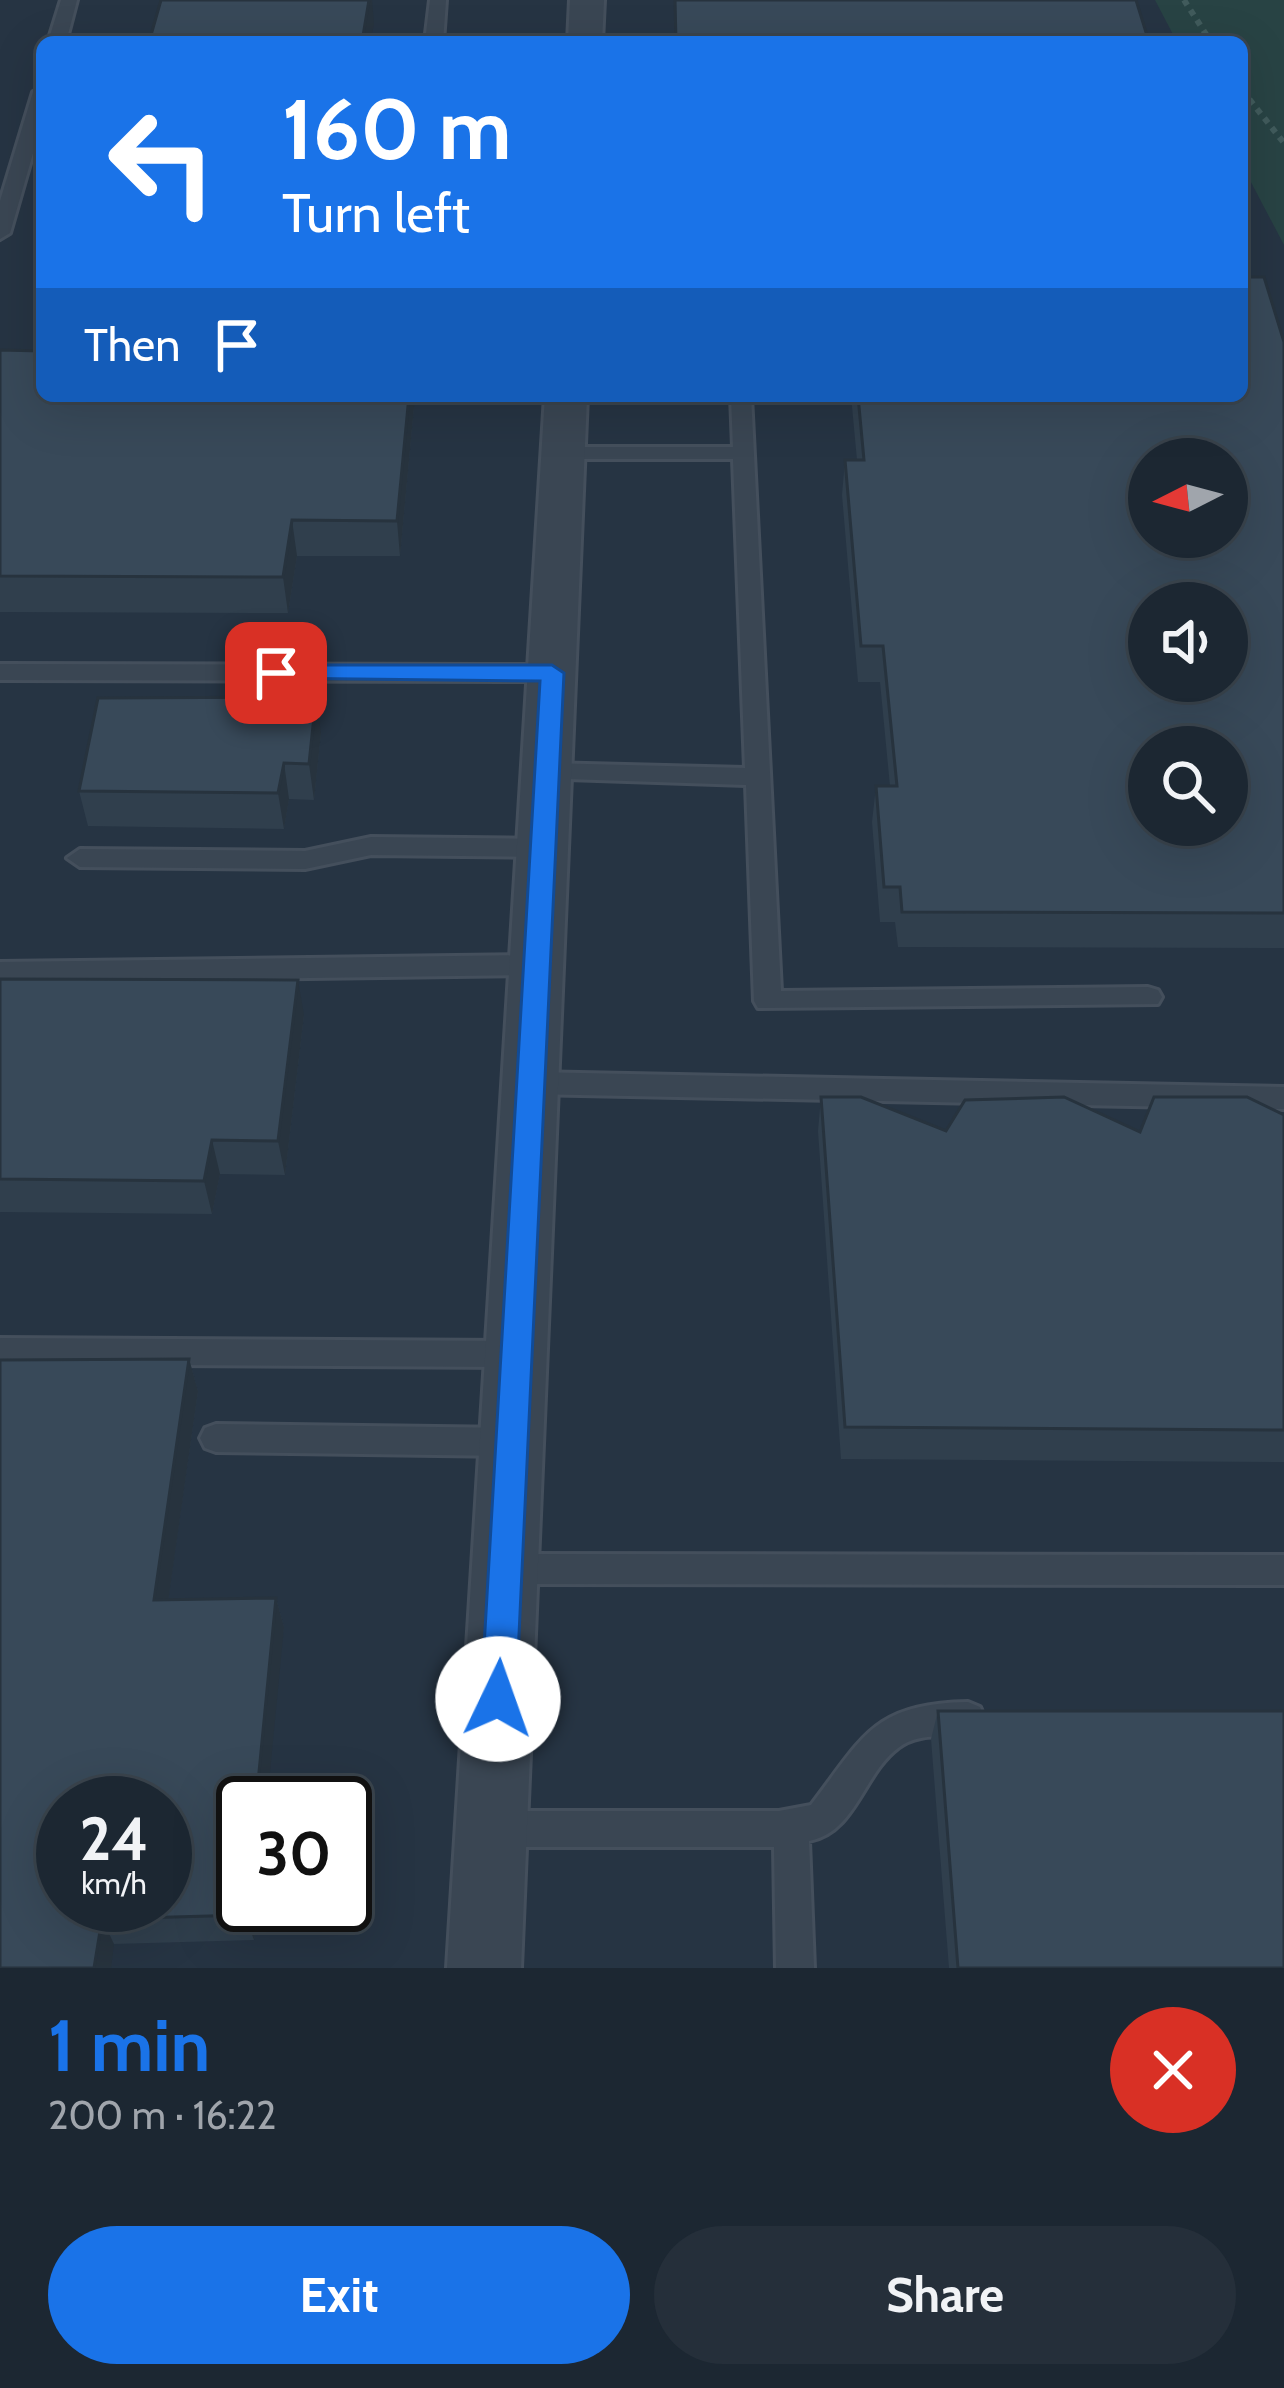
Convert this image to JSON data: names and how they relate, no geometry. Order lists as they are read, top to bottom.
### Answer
{
  "north": "left",
  "page": {
    "turn": ["160 m", "Turn left"],
    "then": "Then",
    "speed": "24 km/h",
    "limit": "30",
    "heading": ["1 min", "200 m · 16:22"],
    "buttons": ["Exit", "Share"]
  }
}
